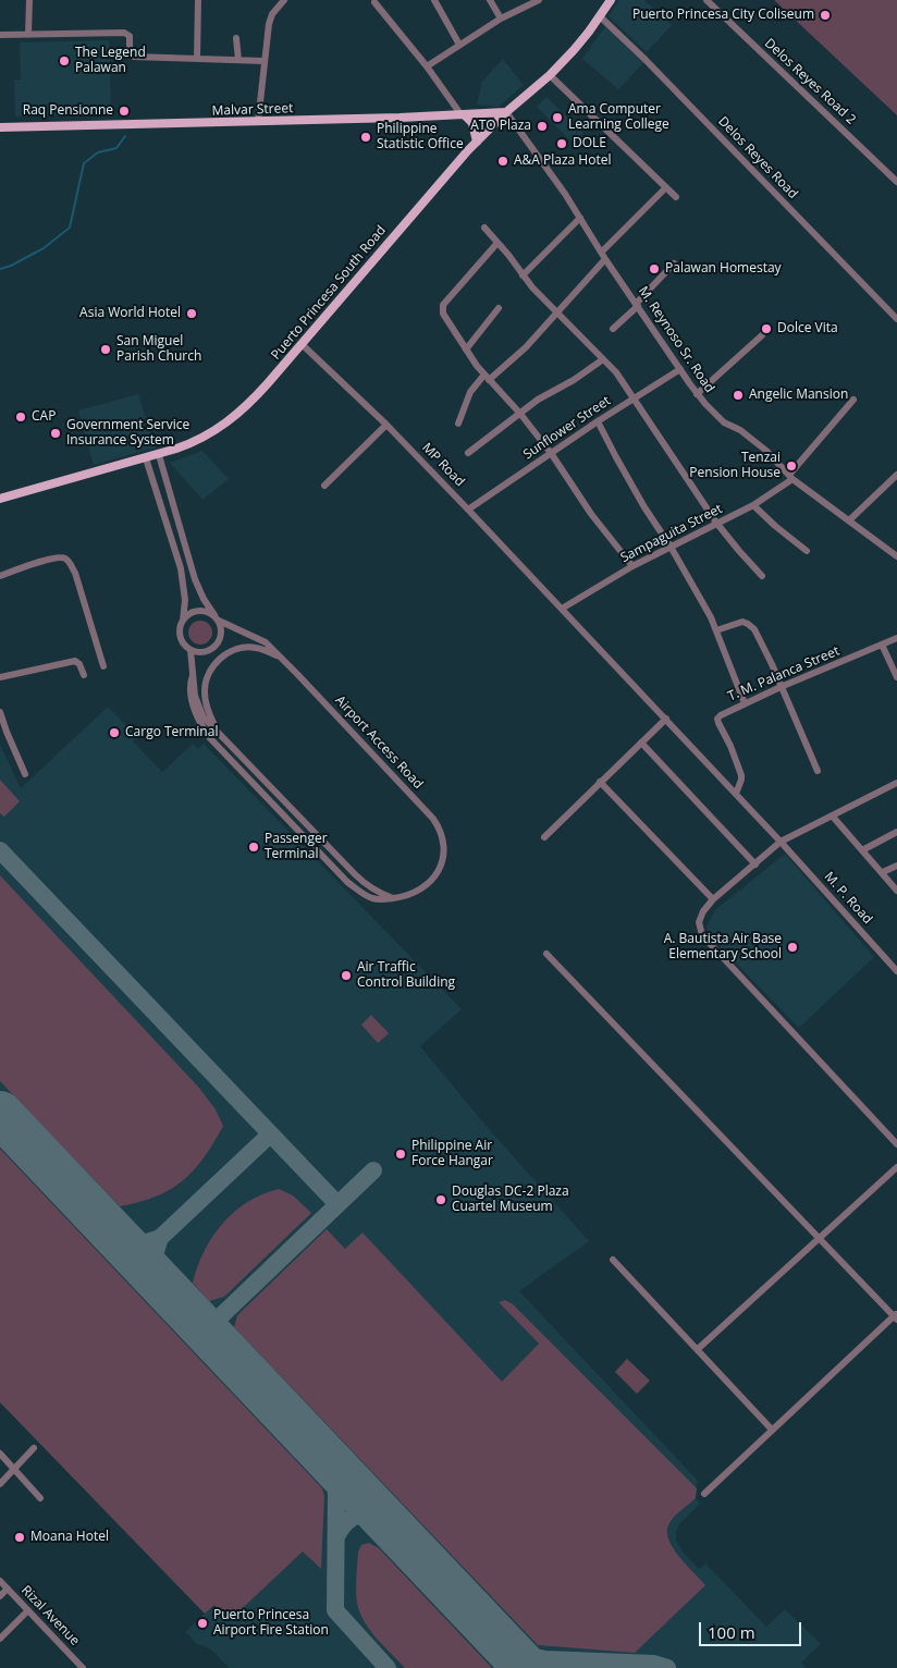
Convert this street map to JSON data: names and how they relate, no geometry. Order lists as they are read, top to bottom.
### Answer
{
  "streets": {
    "main road": ["Malvar Street", "Puerto Princesa South Road"],
    "street": [
      "Delos Reyes Road 2",
      "Delos Reyes Road",
      "M. Reynoso Sr. Road",
      "Sunflower Street",
      "MP Road",
      "Sampaguita Street",
      "T. M. Palanca Street",
      "Airport Access Road",
      "M. P. Road",
      "Rizal Avenue"
    ]
  },
  "crossings": [
    ["Malvar Street", "Puerto Princesa South Road"],
    ["Malvar Street", "M. Reynoso Sr. Road"],
    ["Delos Reyes Road", "Puerto Princesa South Road"],
    ["Puerto Princesa South Road", "M. Reynoso Sr. Road"],
    ["Puerto Princesa South Road", "MP Road"],
    ["M. Reynoso Sr. Road", "Sunflower Street"],
    ["M. Reynoso Sr. Road", "Sampaguita Street"],
    ["Sunflower Street", "MP Road"],
    ["MP Road", "Sampaguita Street"],
    ["MP Road", "M. P. Road"],
    ["T. M. Palanca Street", "M. P. Road"]
  ],
  "places": [
    "Puerto Princesa City Coliseum",
    "The Legend Palawan",
    "Raq Pensionne",
    "Ama Computer Learning College",
    "ATO Plaza",
    "Philippine Statistic Office",
    "DOLE",
    "A&A Plaza Hotel",
    "Palawan Homestay",
    "Asia World Hotel",
    "Dolce Vita",
    "San Miguel Parish Church",
    "Angelic Mansion",
    "CAP",
    "Government Service Insurance System",
    "Tenzai Pension House",
    "Cargo Terminal",
    "Passenger Terminal",
    "A. Bautista Air Base Elementary School",
    "Air Traffic Control Building",
    "Philippine Air Force Hangar",
    "Douglas DC-2 Plaza Cuartel Museum",
    "Moana Hotel",
    "Puerto Princesa Airport Fire Station"
  ],
  "scale_bar": "100 m"
}
